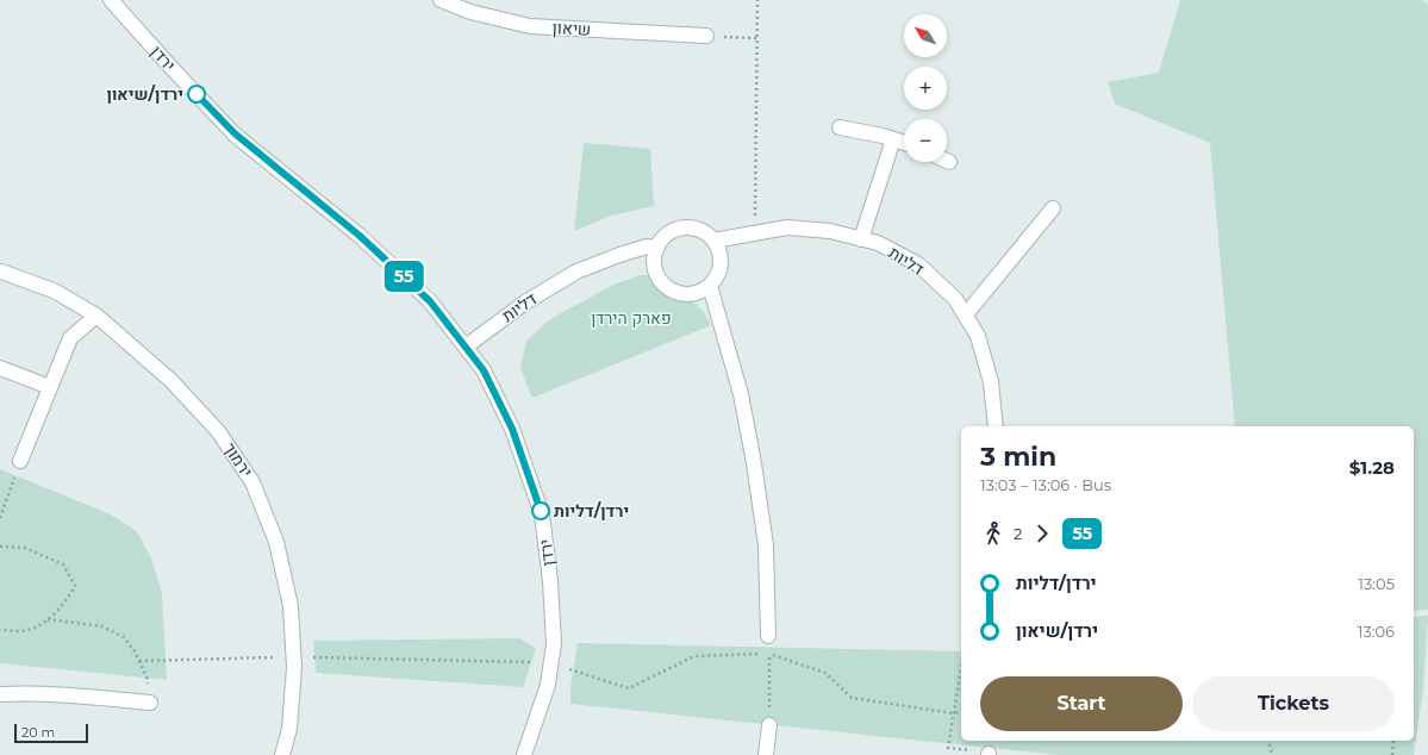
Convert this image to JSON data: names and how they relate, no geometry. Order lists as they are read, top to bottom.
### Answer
{
  "streets": {
    "street": [
      "שיאון",
      "ירדן",
      "דליות",
      "ירמוך"
    ]
  },
  "crossings": [
    ["ירדן", "דליות"]
  ],
  "parks": ["פארק הירדן"],
  "places": ["ירדן/שיאון", "ירדן/דליות"],
  "lines": ["bus line 55"],
  "scale_bar": "20 m",
  "north": "top left",
  "page": {
    "on_map": "55",
    "map_buttons": ["+", "−"],
    "heading": ["3 min", "13:03 – 13:06 · Bus", "$1.28"],
    "legs": ["2", "55"],
    "list": [
      {
        "name": "ירדן/דליות",
        "value": "13:05"
      },
      {
        "name": "ירדן/שיאון",
        "value": "13:06"
      }
    ],
    "buttons": ["Start", "Tickets"],
    "scale": "20 m"
  }
}
